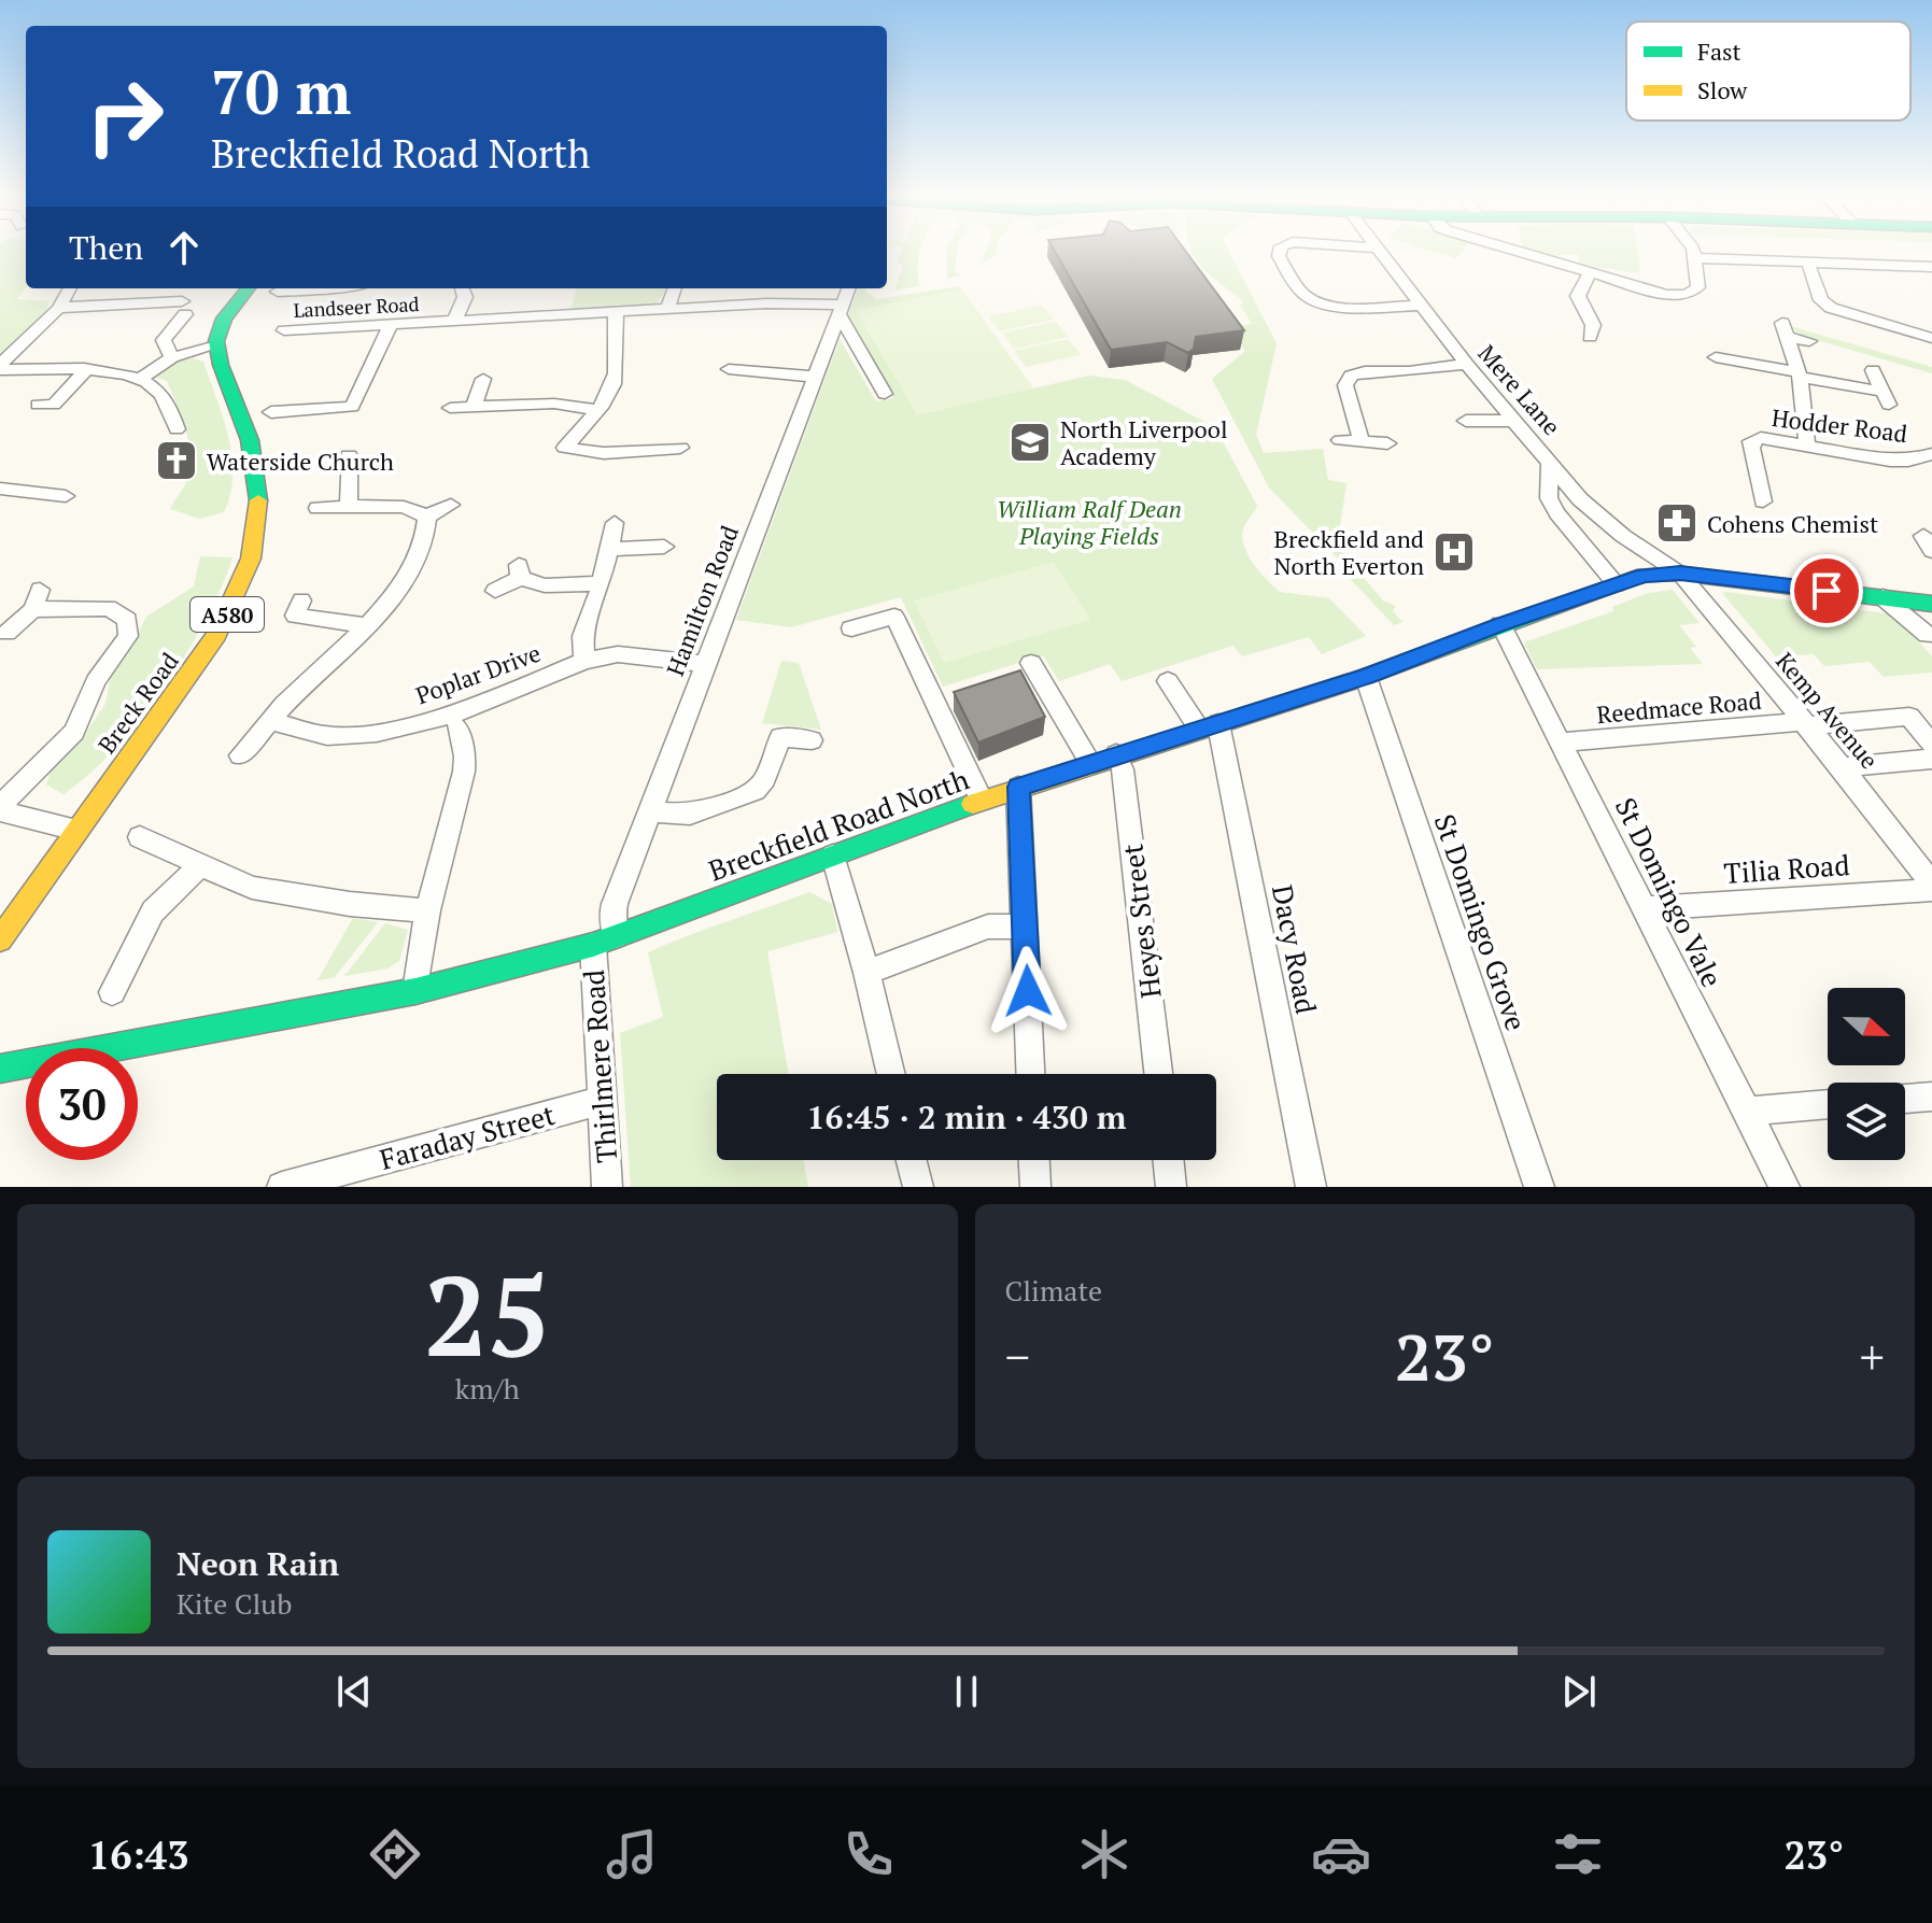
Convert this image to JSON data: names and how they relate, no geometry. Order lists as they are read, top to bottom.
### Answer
{
  "streets": {
    "main road": ["A580", "Breck Road", "Breckfield Road North"],
    "street": [
      "Landseer Road",
      "Mere Lane",
      "Hodder Road",
      "Hamilton Road",
      "Poplar Drive",
      "Reedmace Road",
      "Kemp Avenue",
      "Tilia Road",
      "St Domingo Vale",
      "Heyes Street",
      "St Domingo Grove",
      "Dacy Road",
      "Thirlmere Road",
      "Faraday Street"
    ]
  },
  "crossings": [
    ["Landseer Road", "Hamilton Road"],
    ["Mere Lane", "Kemp Avenue"],
    ["Mere Lane", "Breckfield Road North"],
    ["Hamilton Road", "Poplar Drive"],
    ["Hamilton Road", "Breckfield Road North"],
    ["Hamilton Road", "Thirlmere Road"],
    ["Reedmace Road", "Kemp Avenue"],
    ["Reedmace Road", "St Domingo Vale"],
    ["Kemp Avenue", "Breckfield Road North"],
    ["Kemp Avenue", "Tilia Road"],
    ["Breckfield Road North", "St Domingo Vale"],
    ["Breckfield Road North", "Heyes Street"],
    ["Breckfield Road North", "St Domingo Grove"],
    ["Breckfield Road North", "Dacy Road"],
    ["Breckfield Road North", "Thirlmere Road"],
    ["Tilia Road", "St Domingo Vale"],
    ["Thirlmere Road", "Faraday Street"]
  ],
  "parks": ["William Ralf Dean Playing Fields"],
  "places": {
    "school or university": ["North Liverpool Academy"],
    "church": ["Waterside Church"],
    "pharmacy": ["Cohens Chemist"],
    "hospital": ["Breckfield and North Everton"]
  },
  "legend": ["Fast", "Slow"],
  "north": "right",
  "page": {
    "turn": ["70 m", "Breckfield Road North"],
    "then": "Then",
    "limit": "30",
    "trip": "16:45 · 2 min · 430 m",
    "tile": [
      ["25", "km/h"],
      "Climate"
    ],
    "heat": ["−", "23°", "+"],
    "song": ["Neon Rain", "Kite Club"],
    "tabs": ["16:43", "23°"]
  }
}
